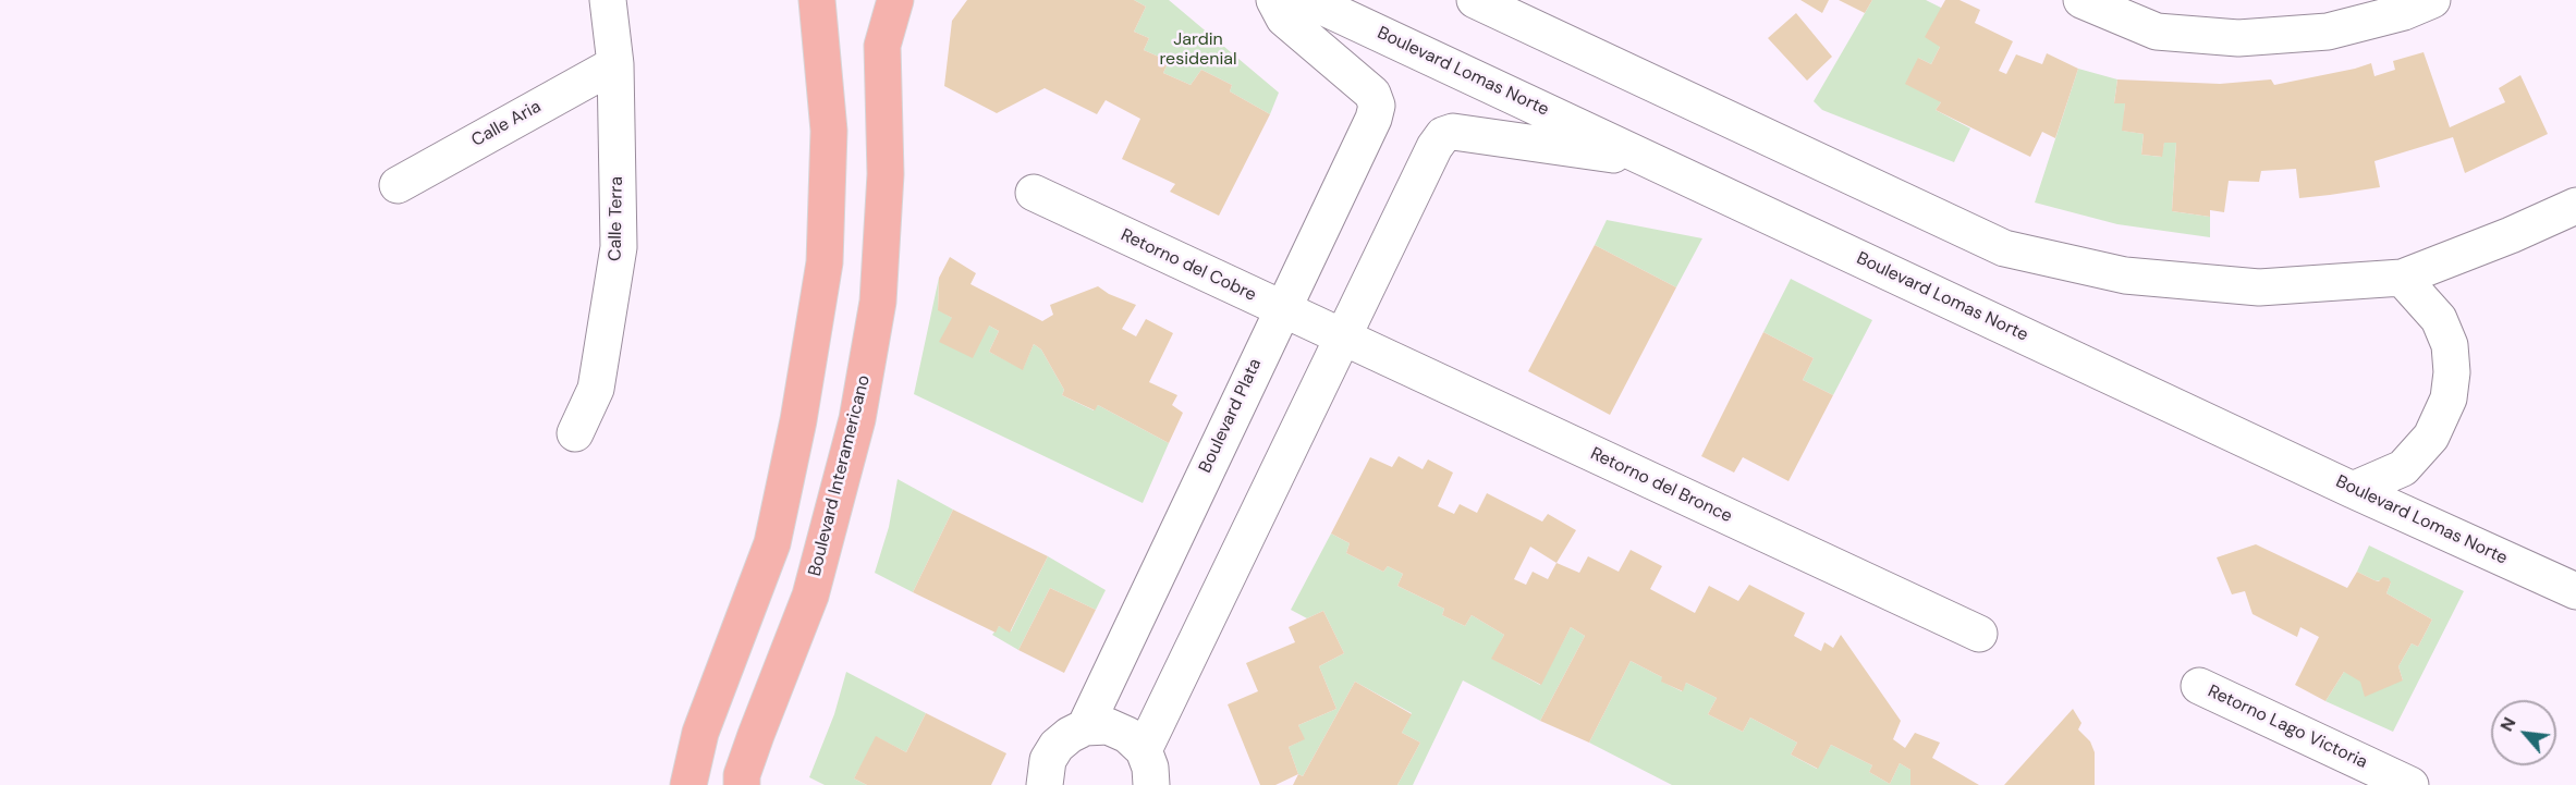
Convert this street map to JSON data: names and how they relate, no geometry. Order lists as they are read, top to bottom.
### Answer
{
  "streets": {
    "main road": ["Boulevard Interamericano"],
    "street": [
      "Boulevard Lomas Norte",
      "Calle Aria",
      "Calle Terra",
      "Retorno del Cobre",
      "Boulevard Plata",
      "Retorno del Bronce",
      "Retorno Lago Victoria"
    ]
  },
  "crossings": [
    ["Calle Aria", "Calle Terra"],
    ["Retorno del Cobre", "Boulevard Plata"],
    ["Retorno del Cobre", "Retorno del Bronce"]
  ],
  "parks": ["Jardin residenial"],
  "north": "top left"
}
